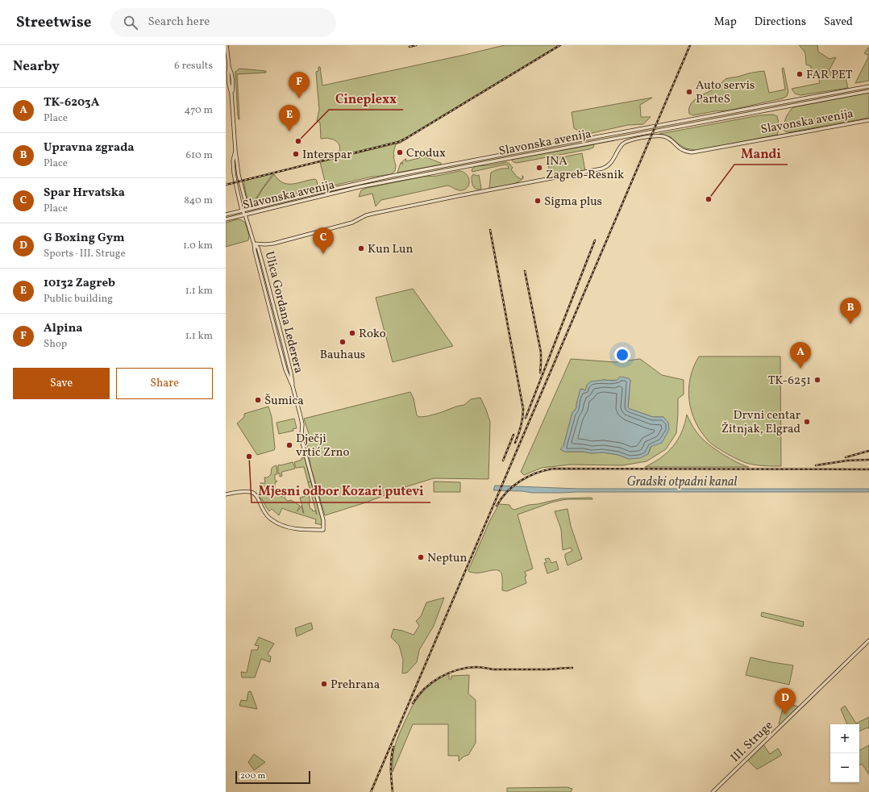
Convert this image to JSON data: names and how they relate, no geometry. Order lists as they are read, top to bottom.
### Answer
{
  "streets": {
    "street": ["Slavonska avenija", "Ulica Gordana Lederera", "III. Struge"]
  },
  "crossings": [
    ["Slavonska avenija", "Ulica Gordana Lederera"]
  ],
  "water": ["Gradski otpadni kanal"],
  "places": [
    "FAR PET",
    "Auto servis ParteS",
    "Cineplexx",
    "Crodux",
    "Interspar",
    "INA Zagreb-Resnik",
    "Mandi",
    "Sigma plus",
    "Kun Lun",
    "Roko",
    "Bauhaus",
    "TK-6251",
    "Šumica",
    "Drvni centar Žitnjak, Elgrad",
    "Dječji vrtić Zrno",
    "Mjesni odbor Kozari putevi",
    "Neptun",
    "Prehrana"
  ],
  "scale_bar": "200 m",
  "page": {
    "header": "Streetwise",
    "search": "Search here",
    "nav": ["Map", "Directions", "Saved"],
    "heading": ["Nearby", "6 results"],
    "pins": [
      "F",
      "E",
      "C",
      "B",
      "A",
      "D"
    ],
    "list": [
      {
        "mark": "A",
        "name": "TK-6203A",
        "note": "Place",
        "value": "470 m"
      },
      {
        "mark": "B",
        "name": "Upravna zgrada",
        "note": "Place",
        "value": "610 m"
      },
      {
        "mark": "C",
        "name": "Spar Hrvatska",
        "note": "Place",
        "value": "840 m"
      },
      {
        "mark": "D",
        "name": "G Boxing Gym",
        "note": "Sports · III. Struge",
        "value": "1.0 km"
      },
      {
        "mark": "E",
        "name": "10132 Zagreb",
        "note": "Public building",
        "value": "1.1 km"
      },
      {
        "mark": "F",
        "name": "Alpina",
        "note": "Shop",
        "value": "1.1 km"
      }
    ],
    "buttons": ["Save", "Share"],
    "map_buttons": ["+", "−"],
    "scale": "200 m"
  }
}
